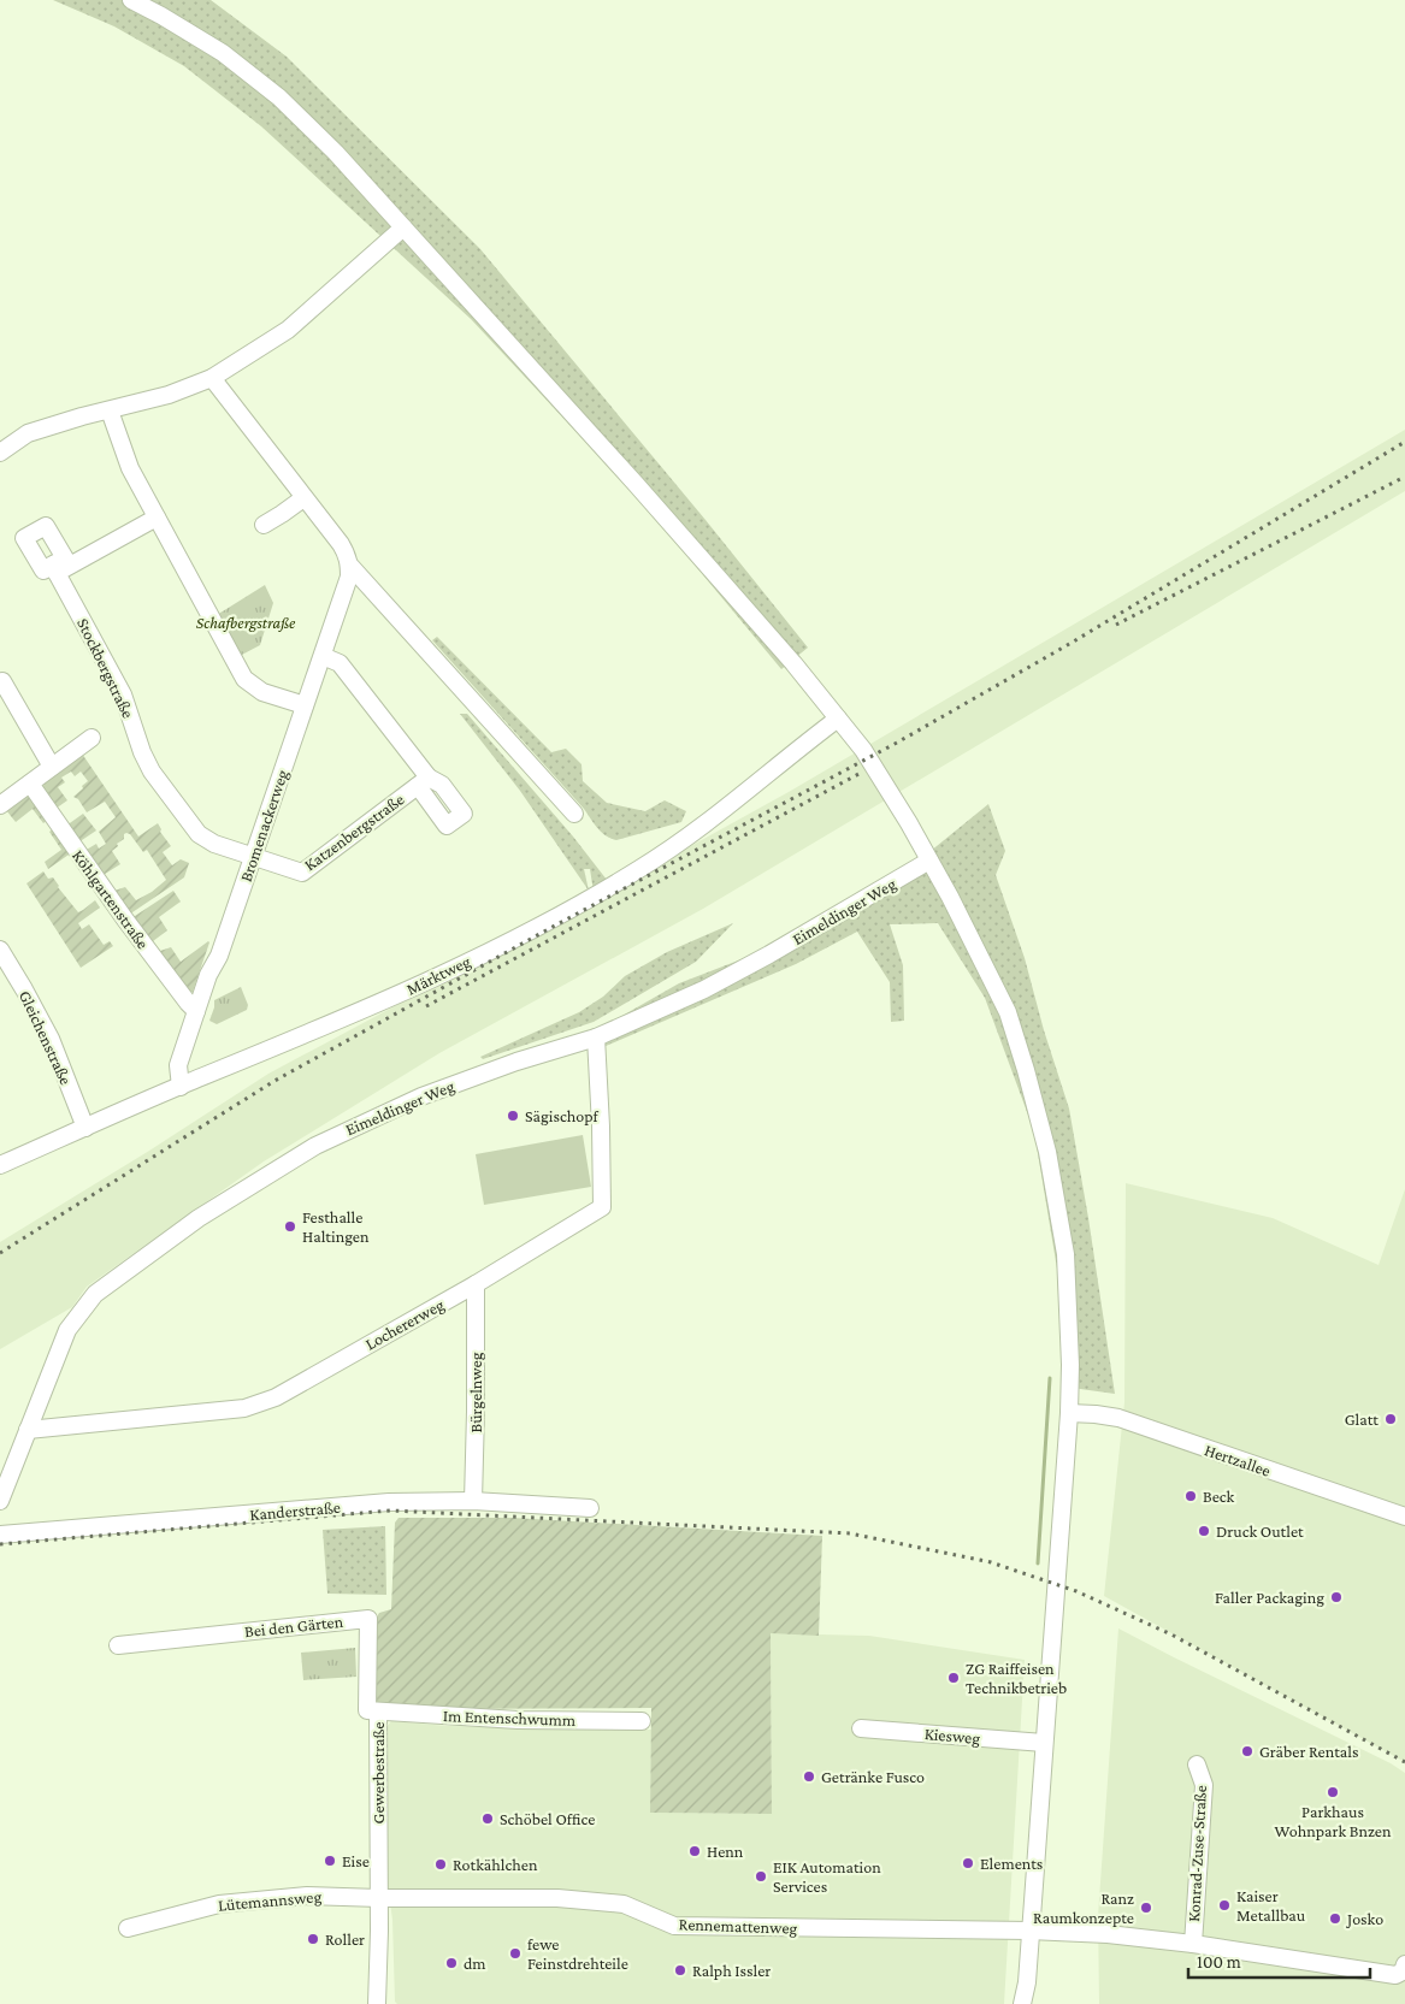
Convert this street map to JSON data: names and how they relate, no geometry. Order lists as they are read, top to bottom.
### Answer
{
  "streets": {
    "street": [
      "Stockbergstraße",
      "Bromenackerweg",
      "Katzenbergstraße",
      "Köhlgartenstraße",
      "Eimeldinger Weg",
      "Märktweg",
      "Gleichenstraße",
      "Lochererweg",
      "Bürgelnweg",
      "Hertzallee",
      "Kanderstraße",
      "Bei den Gärten",
      "Im Entenschwumm",
      "Kiesweg",
      "Gewerbestraße",
      "Konrad-Zuse-Straße",
      "Lütemannsweg",
      "Rennemattenweg"
    ]
  },
  "crossings": [
    ["Stockbergstraße", "Bromenackerweg"],
    ["Stockbergstraße", "Katzenbergstraße"],
    ["Bromenackerweg", "Katzenbergstraße"],
    ["Bromenackerweg", "Köhlgartenstraße"],
    ["Bromenackerweg", "Märktweg"],
    ["Eimeldinger Weg", "Lochererweg"],
    ["Märktweg", "Gleichenstraße"],
    ["Lochererweg", "Bürgelnweg"],
    ["Bürgelnweg", "Kanderstraße"],
    ["Bei den Gärten", "Im Entenschwumm"],
    ["Bei den Gärten", "Gewerbestraße"],
    ["Im Entenschwumm", "Gewerbestraße"],
    ["Gewerbestraße", "Lütemannsweg"],
    ["Gewerbestraße", "Rennemattenweg"],
    ["Konrad-Zuse-Straße", "Rennemattenweg"],
    ["Lütemannsweg", "Rennemattenweg"]
  ],
  "parks": ["Schafbergstraße"],
  "places": [
    "Sägischopf",
    "Festhalle Haltingen",
    "Glatt",
    "Beck",
    "Druck Outlet",
    "Faller Packaging",
    "ZG Raiffeisen Technikbetrieb",
    "Gräber Rentals",
    "Getränke Fusco",
    "Parkhaus Wohnpark Bnzen",
    "Schöbel Office",
    "Henn",
    "Eise",
    "Elements",
    "Rotkählchen",
    "EIK Automation Services",
    "Kaiser Metallbau",
    "Ranz Raumkonzepte",
    "Josko",
    "Roller",
    "fewe Feinstdrehteile",
    "dm",
    "Ralph Issler"
  ],
  "scale_bar": "100 m"
}
